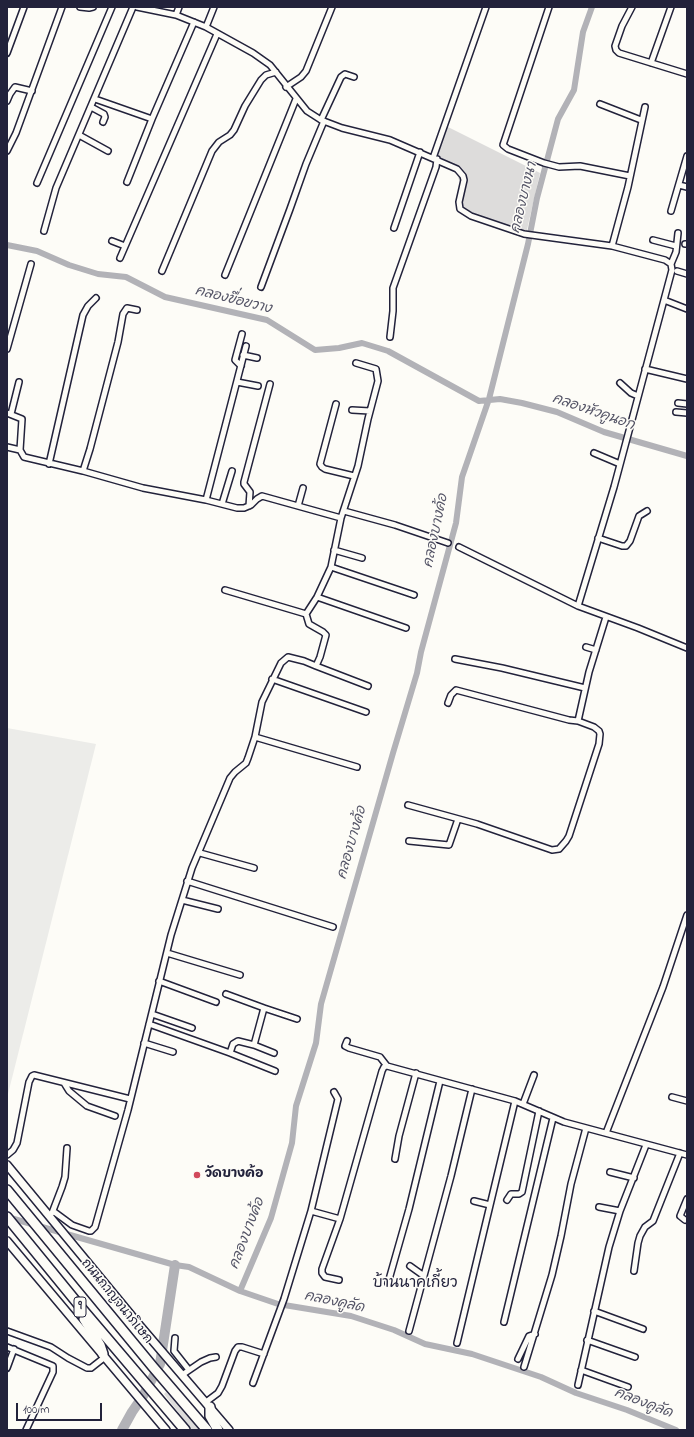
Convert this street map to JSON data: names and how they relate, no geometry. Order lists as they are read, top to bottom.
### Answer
{
  "streets": {
    "highway": ["ถนนกาญจนาภิเษก", "9"]
  },
  "districts": ["บ้านนาคเกี้ยว"],
  "water": [
    "คลองบางนา",
    "คลองขื่อขวาง",
    "คลองหัวคูนอก",
    "คลองบางค้อ",
    "คลองคูลัด"
  ],
  "places": ["วัดบางค้อ"],
  "scale_bar": "100 m"
}
